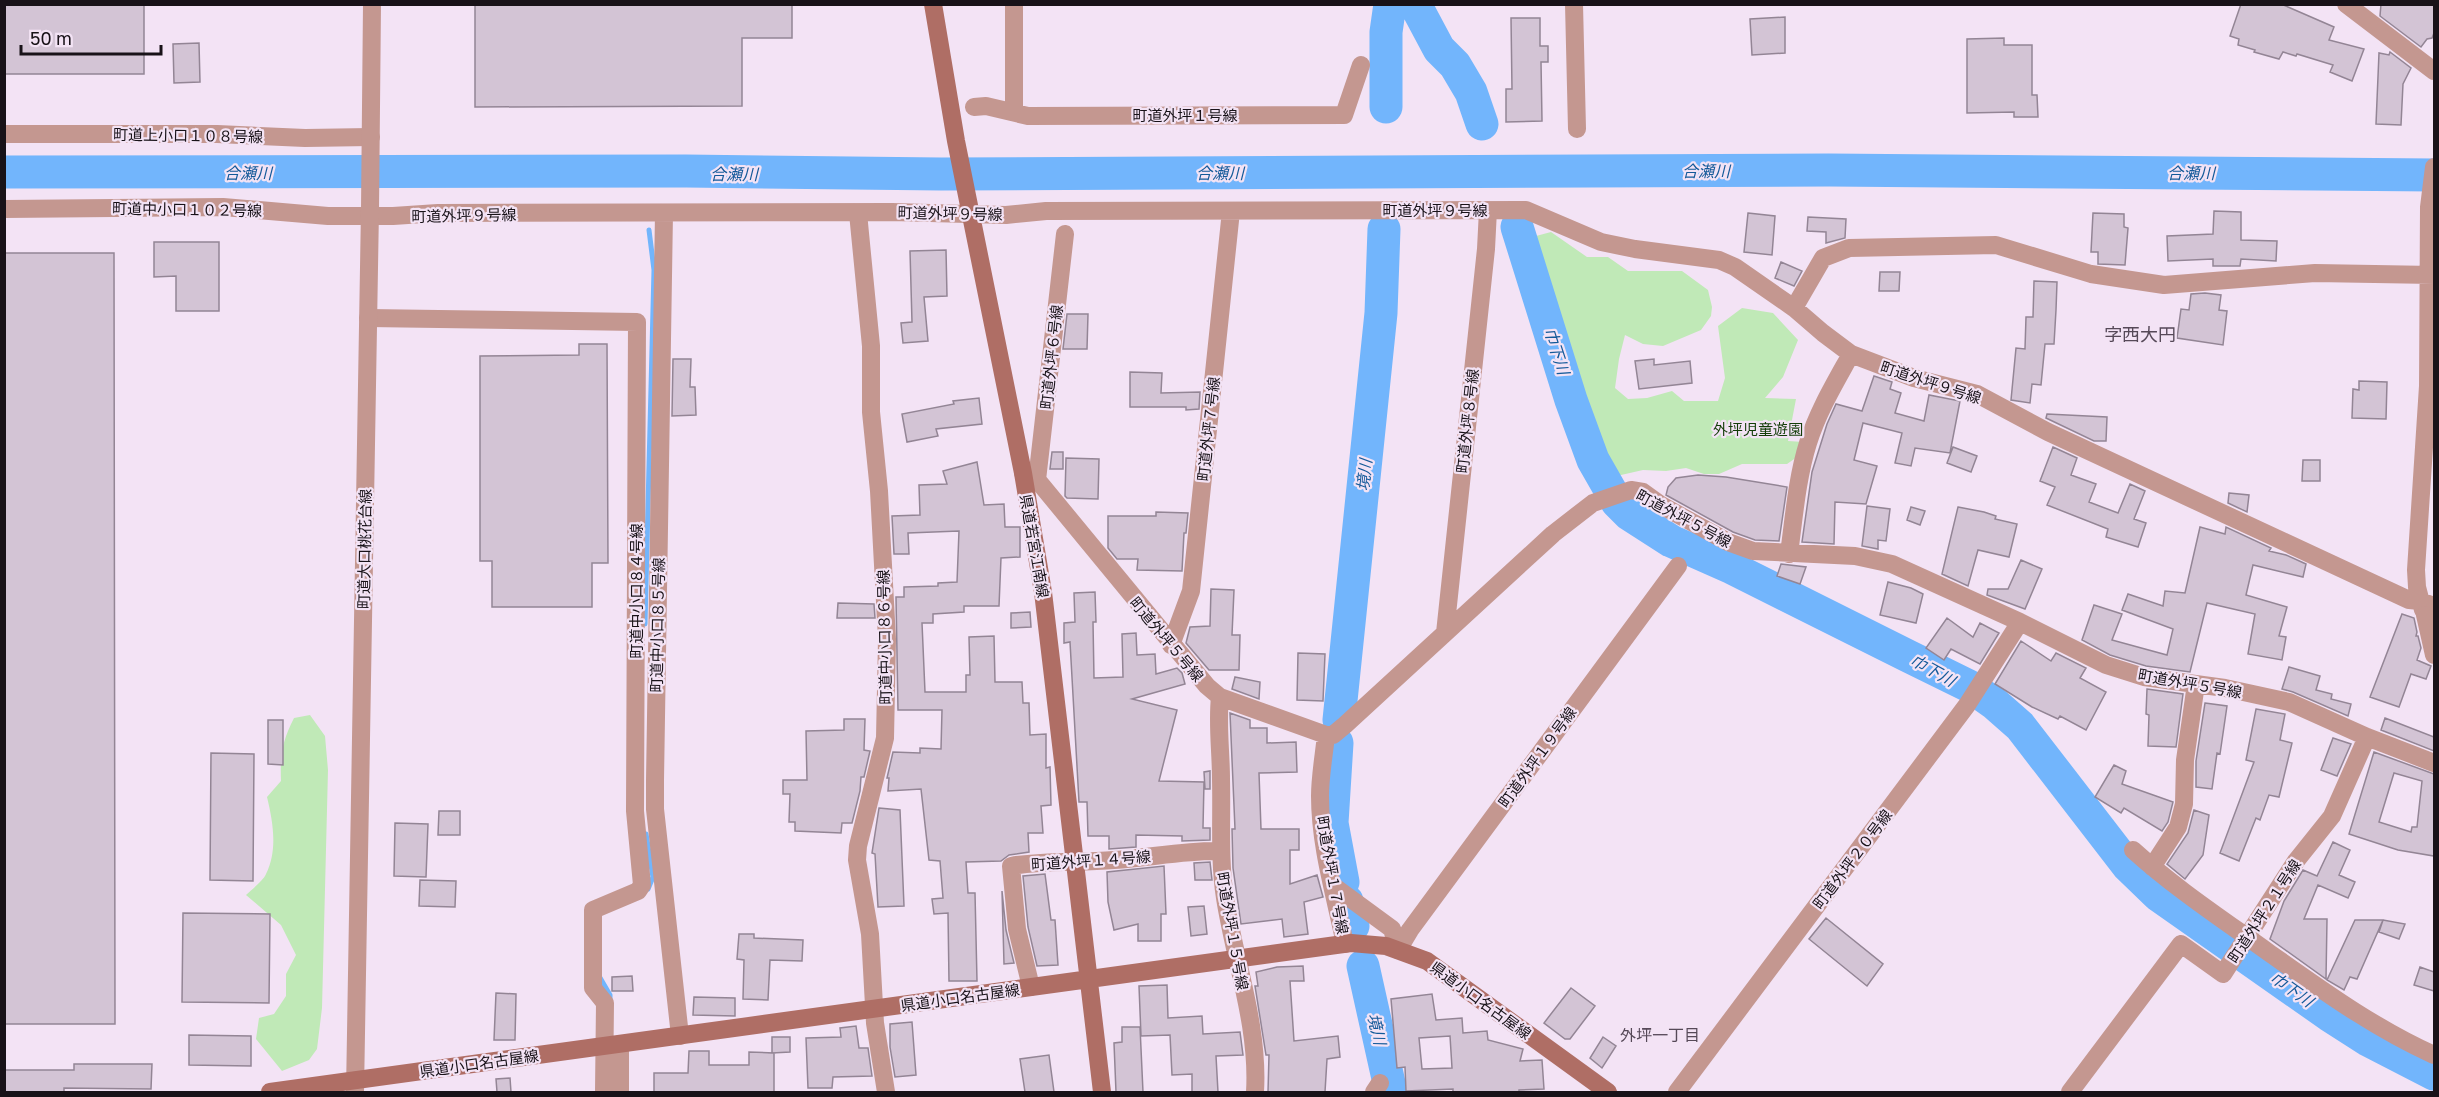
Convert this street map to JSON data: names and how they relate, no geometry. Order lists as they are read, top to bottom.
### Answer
{
  "streets": {
    "main road": ["県道若宮江南線", "県道小口名古屋線"],
    "street": [
      "町道外坪１号線",
      "町道上小口１０８号線",
      "町道中小口１０２号線",
      "町道外坪９号線",
      "町道外坪６号線",
      "町道外坪８号線",
      "町道外坪７号線",
      "町道外坪５号線",
      "町道大口桃花台線",
      "町道中小口８４号線",
      "町道中小口８５号線",
      "町道中小口８６号線",
      "町道外坪１９号線",
      "町道外坪２０号線",
      "町道外坪１４号線",
      "町道外坪１７号線",
      "町道外坪２１号線",
      "町道外坪１５号線"
    ]
  },
  "crossings": [
    ["町道上小口１０８号線", "町道大口桃花台線"],
    ["町道中小口１０２号線", "町道外坪９号線"],
    ["町道中小口１０２号線", "町道大口桃花台線"],
    ["町道外坪９号線", "町道外坪８号線"],
    ["町道外坪９号線", "町道外坪７号線"],
    ["町道外坪９号線", "県道若宮江南線"],
    ["町道外坪９号線", "町道大口桃花台線"],
    ["町道外坪９号線", "町道中小口８５号線"],
    ["町道外坪９号線", "町道中小口８６号線"],
    ["町道外坪６号線", "町道外坪５号線"],
    ["町道外坪６号線", "県道若宮江南線"],
    ["町道外坪８号線", "町道外坪５号線"],
    ["町道外坪７号線", "町道外坪５号線"],
    ["町道外坪５号線", "県道若宮江南線"],
    ["町道外坪５号線", "町道外坪２０号線"],
    ["町道外坪５号線", "町道外坪１７号線"],
    ["町道外坪５号線", "町道外坪２１号線"],
    ["町道外坪５号線", "町道外坪１５号線"],
    ["県道若宮江南線", "町道外坪１４号線"],
    ["県道若宮江南線", "県道小口名古屋線"],
    ["町道大口桃花台線", "町道中小口８４号線"],
    ["町道大口桃花台線", "県道小口名古屋線"],
    ["町道中小口８４号線", "県道小口名古屋線"],
    ["町道中小口８５号線", "県道小口名古屋線"],
    ["町道中小口８６号線", "県道小口名古屋線"],
    ["町道外坪１９号線", "県道小口名古屋線"],
    ["町道外坪１４号線", "町道外坪１５号線"],
    ["町道外坪１４号線", "県道小口名古屋線"],
    ["町道外坪１７号線", "県道小口名古屋線"],
    ["町道外坪１５号線", "県道小口名古屋線"]
  ],
  "districts": ["字西大円", "外坪一丁目"],
  "water": ["合瀬川", "巾下川", "境川"],
  "parks": ["外坪児童遊園"],
  "scale_bar": "50 m"
}
